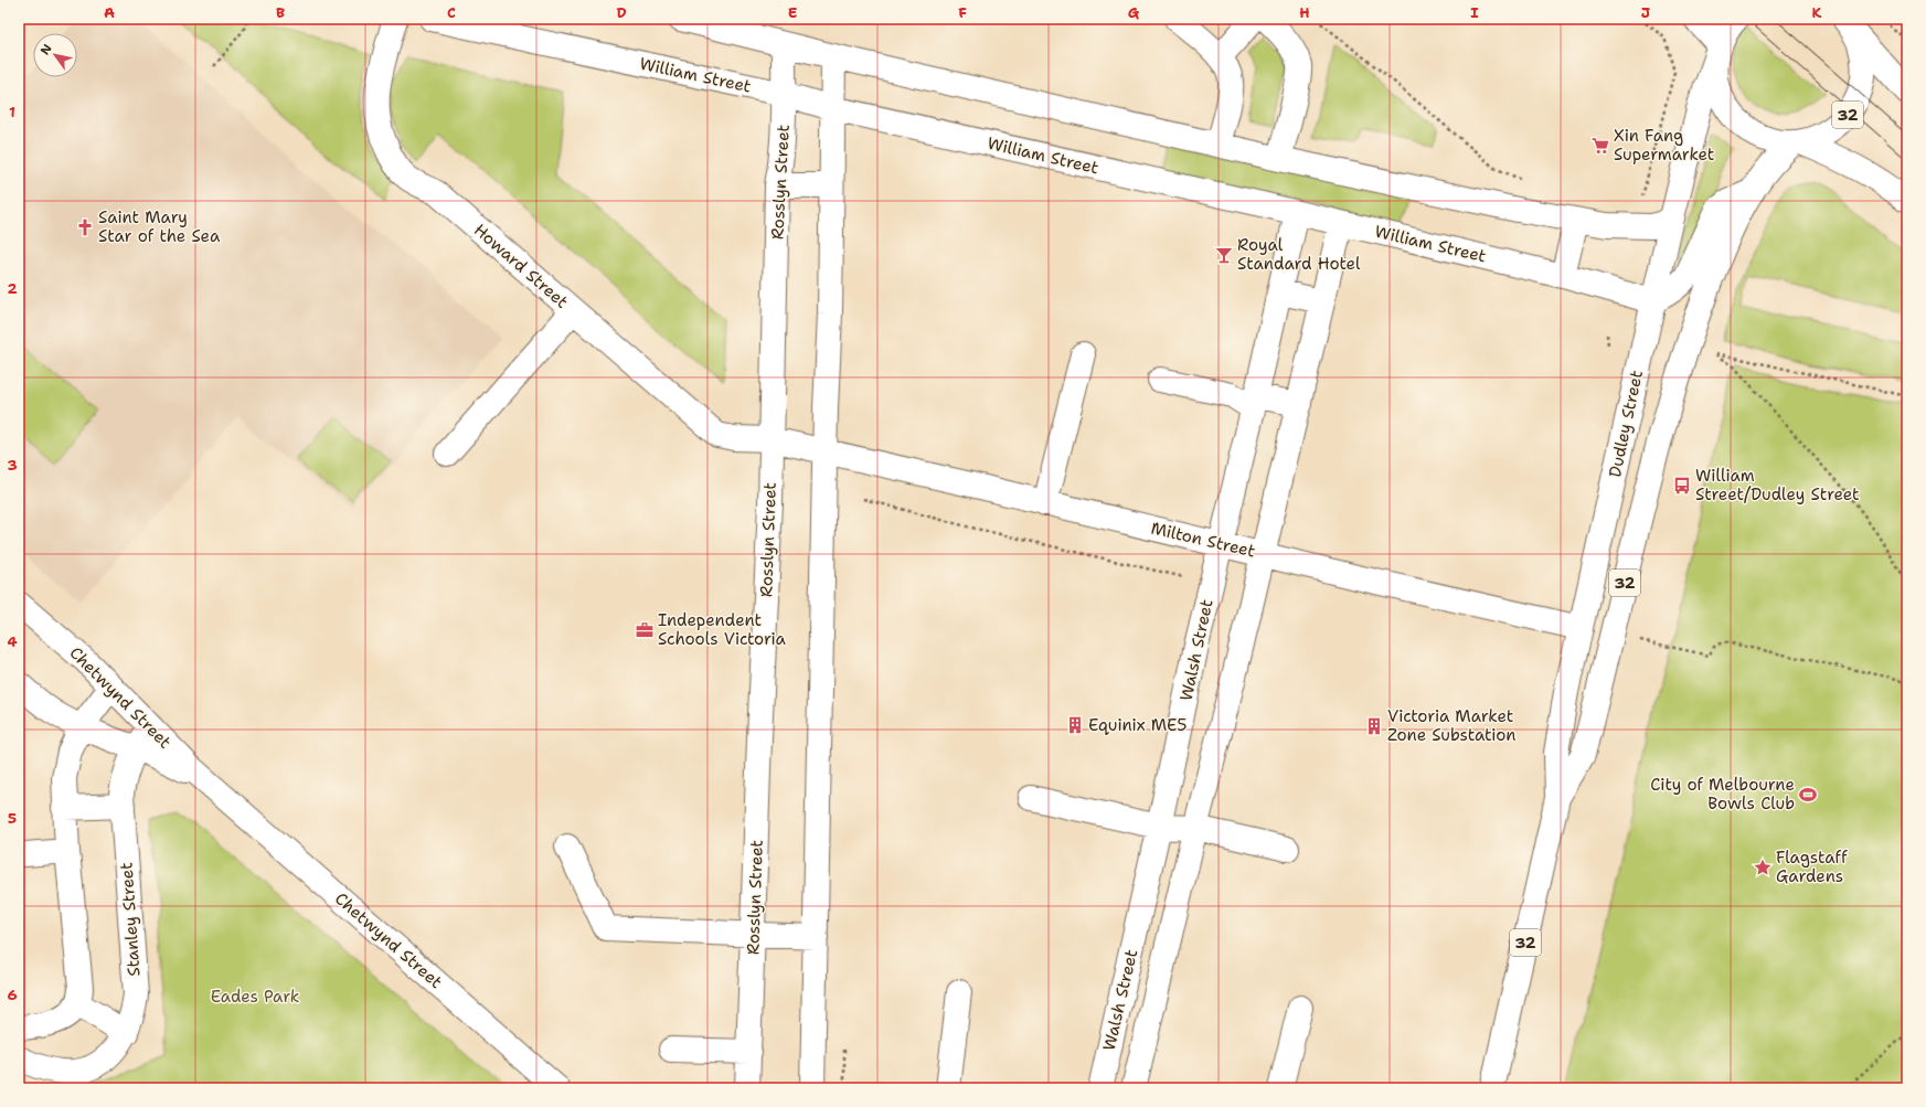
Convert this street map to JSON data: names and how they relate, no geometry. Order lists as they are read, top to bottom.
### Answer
{
  "streets": {
    "street": [
      "William Street",
      "32",
      "Rosslyn Street",
      "Howard Street",
      "Dudley Street",
      "Milton Street",
      "Walsh Street",
      "Chetwynd Street",
      "Stanley Street"
    ]
  },
  "crossings": [
    ["William Street", "Rosslyn Street"],
    ["William Street", "Dudley Street"],
    ["William Street", "Walsh Street"],
    ["32", "Dudley Street"],
    ["Rosslyn Street", "Howard Street"],
    ["Howard Street", "Milton Street"],
    ["Dudley Street", "Milton Street"],
    ["Milton Street", "Walsh Street"],
    ["Chetwynd Street", "Stanley Street"]
  ],
  "parks": ["Eades Park"],
  "places": {
    "supermarket": ["Xin Fang Supermarket"],
    "church": ["Saint Mary Star of the Sea"],
    "bar": ["Royal Standard Hotel"],
    "bus stop": ["William Street/Dudley Street"],
    "office": ["Independent Schools Victoria"],
    "building": ["Equinix ME5", "Victoria Market Zone Substation"],
    "sports": ["City of Melbourne Bowls Club"],
    "place": ["Flagstaff Gardens"]
  },
  "north": "top left",
  "grid": {
    "columns": [
      "A",
      "B",
      "C",
      "D",
      "E",
      "F",
      "G",
      "H",
      "I",
      "J",
      "K"
    ],
    "rows": [
      "1",
      "2",
      "3",
      "4",
      "5",
      "6"
    ]
  }
}
